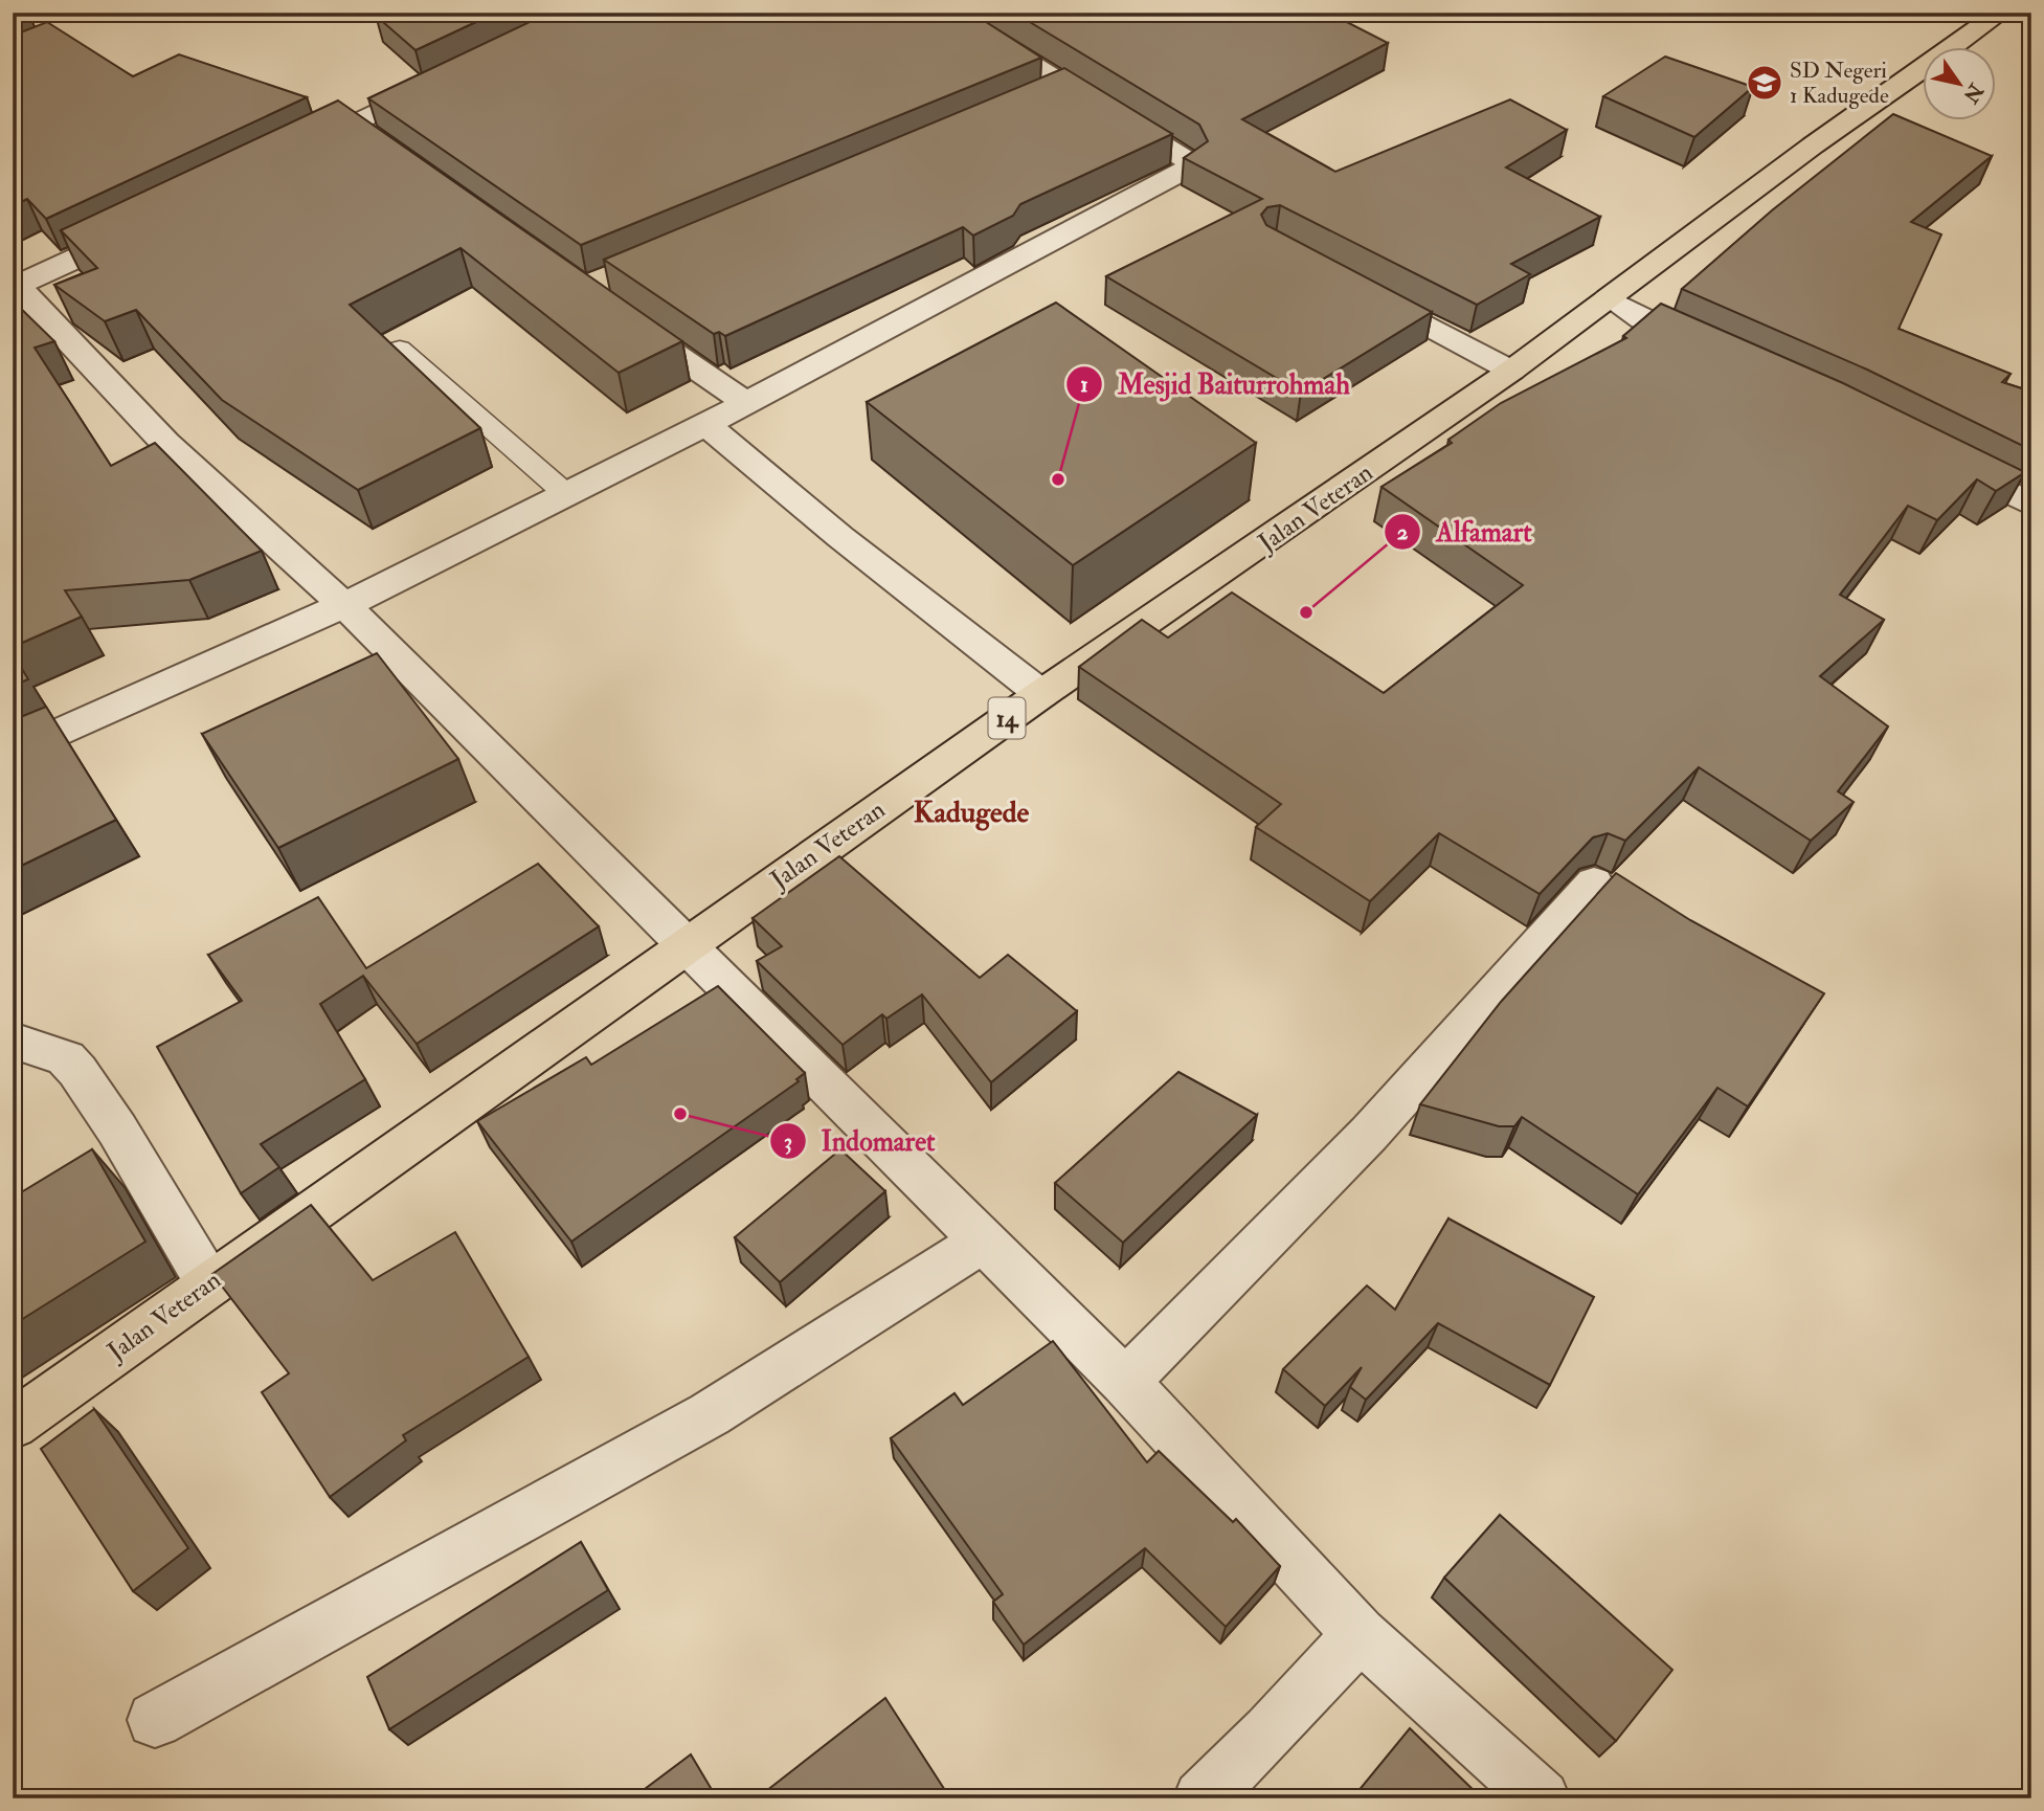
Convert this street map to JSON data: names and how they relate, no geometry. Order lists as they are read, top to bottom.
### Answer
{
  "streets": {
    "highway": ["Jalan Veteran", "14"]
  },
  "districts": ["Kadugede"],
  "places": {
    "school or university": ["SD Negeri 1 Kadugede"],
    "other": ["Mesjid Baiturrohmah", "Alfamart", "Indomaret"]
  },
  "north": "bottom right"
}
